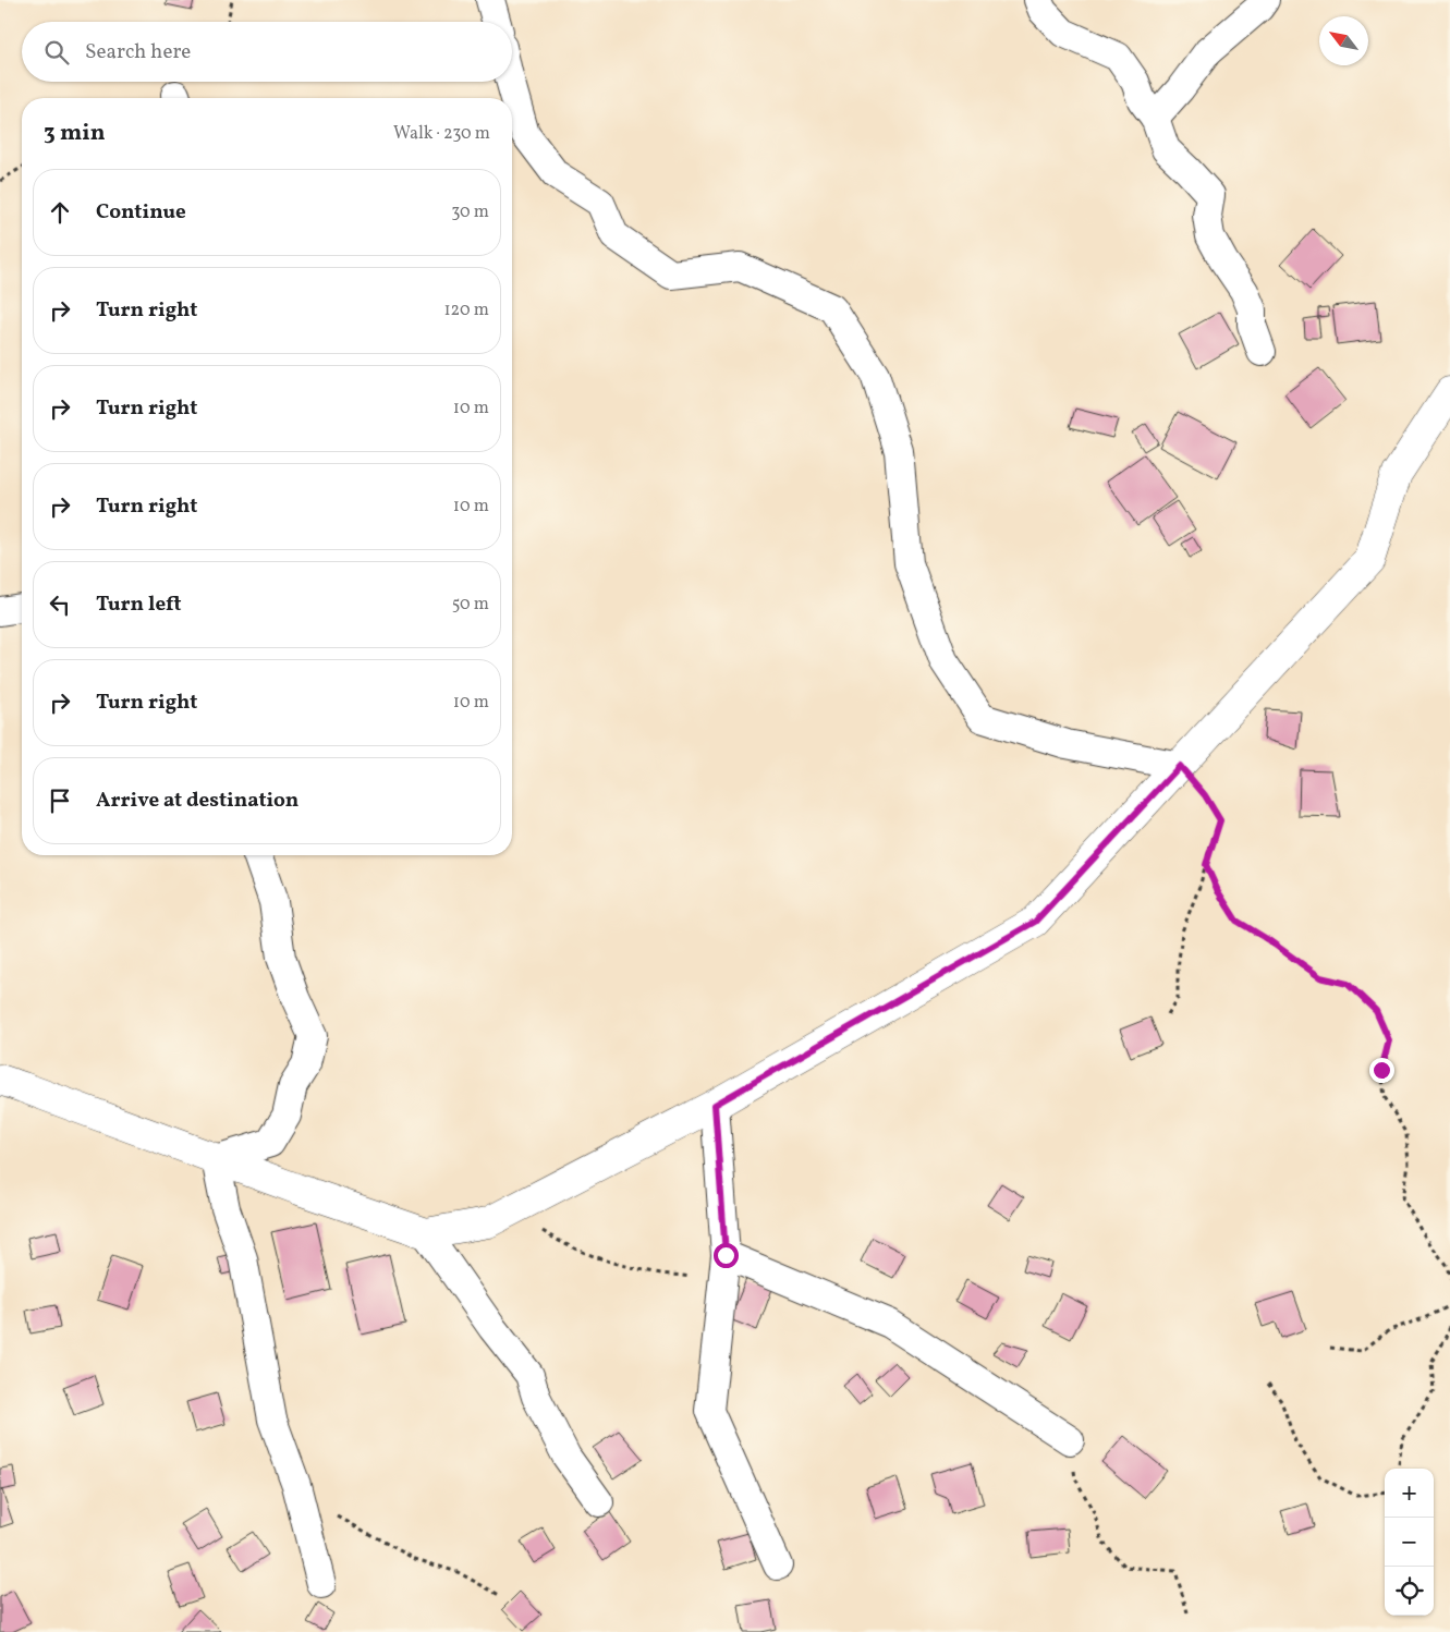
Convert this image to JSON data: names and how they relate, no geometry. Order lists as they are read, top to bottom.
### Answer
{
  "north": "top left",
  "page": {
    "search": "Search here",
    "heading": ["3 min", "Walk · 230 m"],
    "list": [
      ["Continue", "30 m"],
      ["Turn right", "120 m"],
      ["Turn right", "10 m"],
      ["Turn right", "10 m"],
      ["Turn left", "50 m"],
      ["Turn right", "10 m"],
      "Arrive at destination"
    ],
    "map_buttons": ["+", "−"]
  }
}
